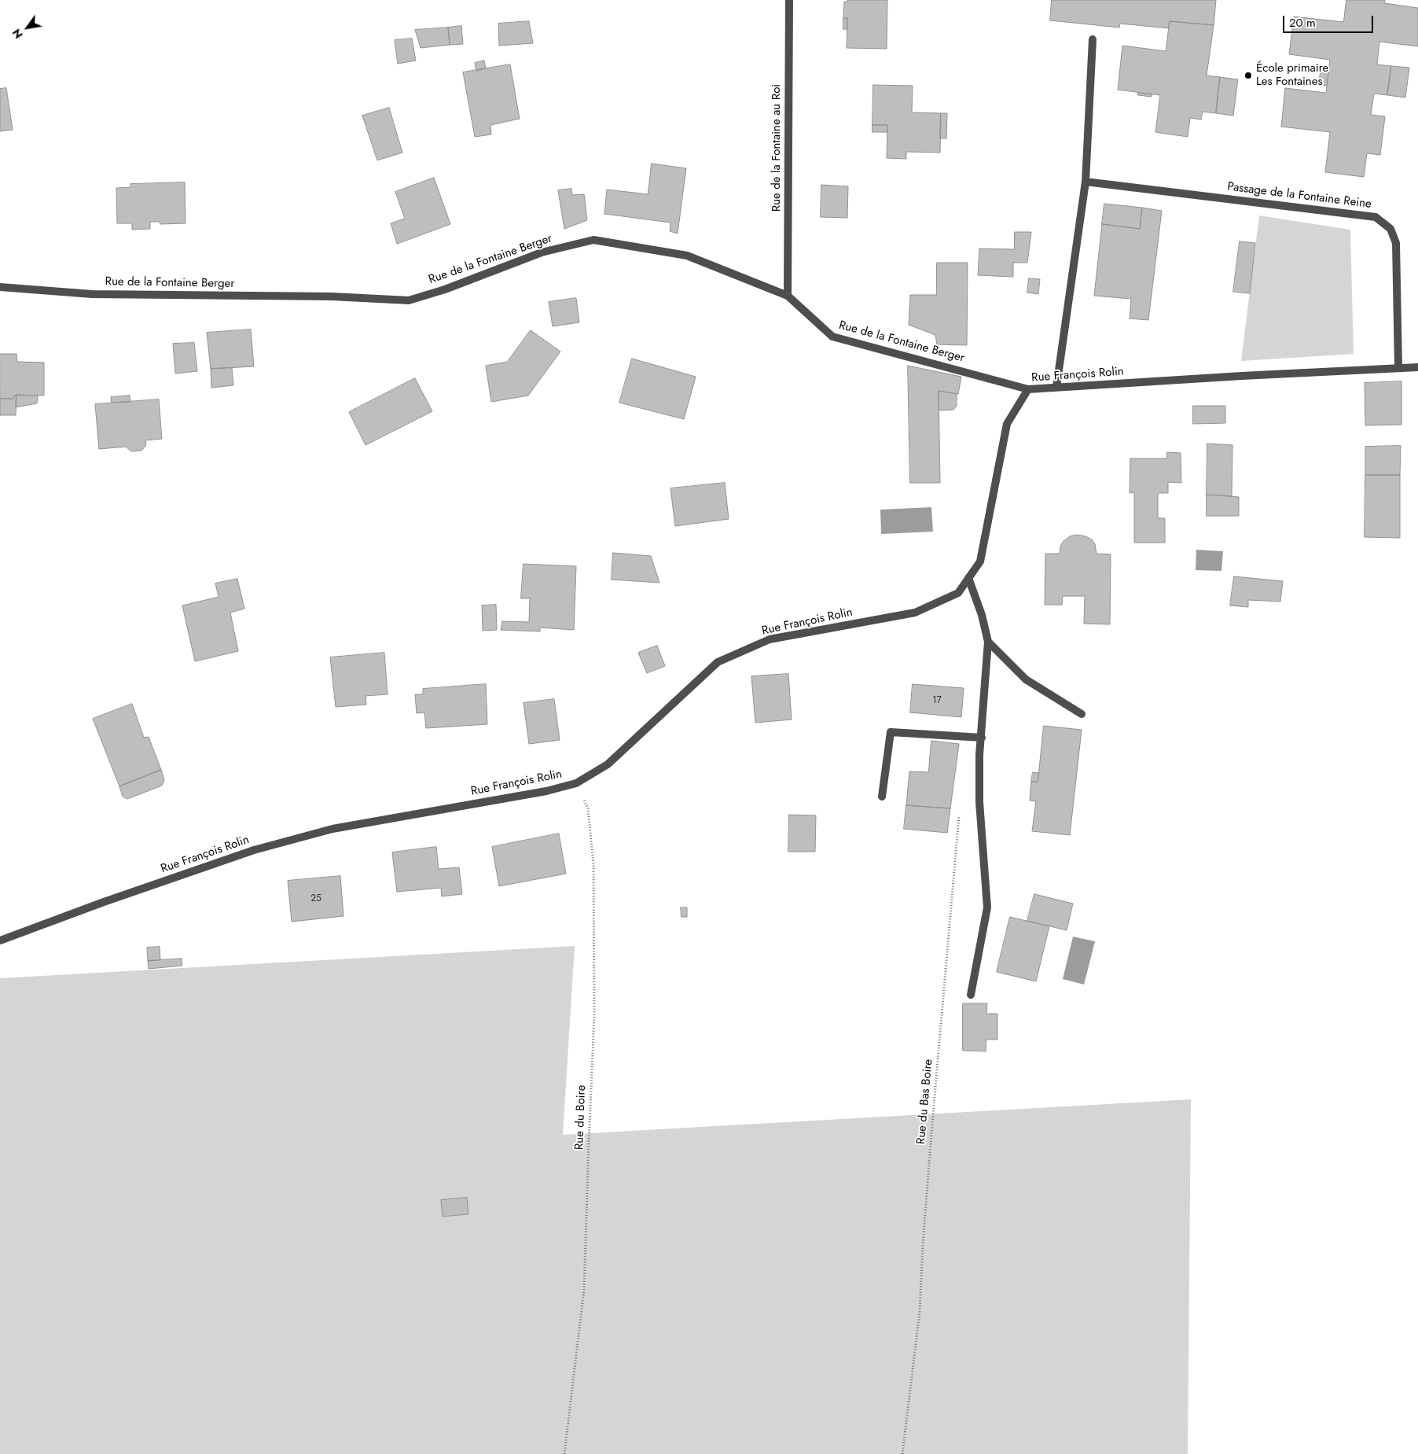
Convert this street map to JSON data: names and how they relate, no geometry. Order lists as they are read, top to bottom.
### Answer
{
  "streets": {
    "street": [
      "Rue de la Fontaine au Roi",
      "Passage de la Fontaine Reine",
      "Rue de la Fontaine Berger",
      "Rue François Rolin"
    ],
    "path": ["Rue du Bas Boire", "Rue du Boire"]
  },
  "crossings": [
    ["Rue de la Fontaine au Roi", "Rue de la Fontaine Berger"],
    ["Passage de la Fontaine Reine", "Rue François Rolin"],
    ["Rue de la Fontaine Berger", "Rue François Rolin"],
    ["Rue François Rolin", "Rue du Boire"]
  ],
  "places": ["École primaire Les Fontaines"],
  "house_numbers": ["17", "25"],
  "scale_bar": "20 m",
  "north": "bottom left"
}
